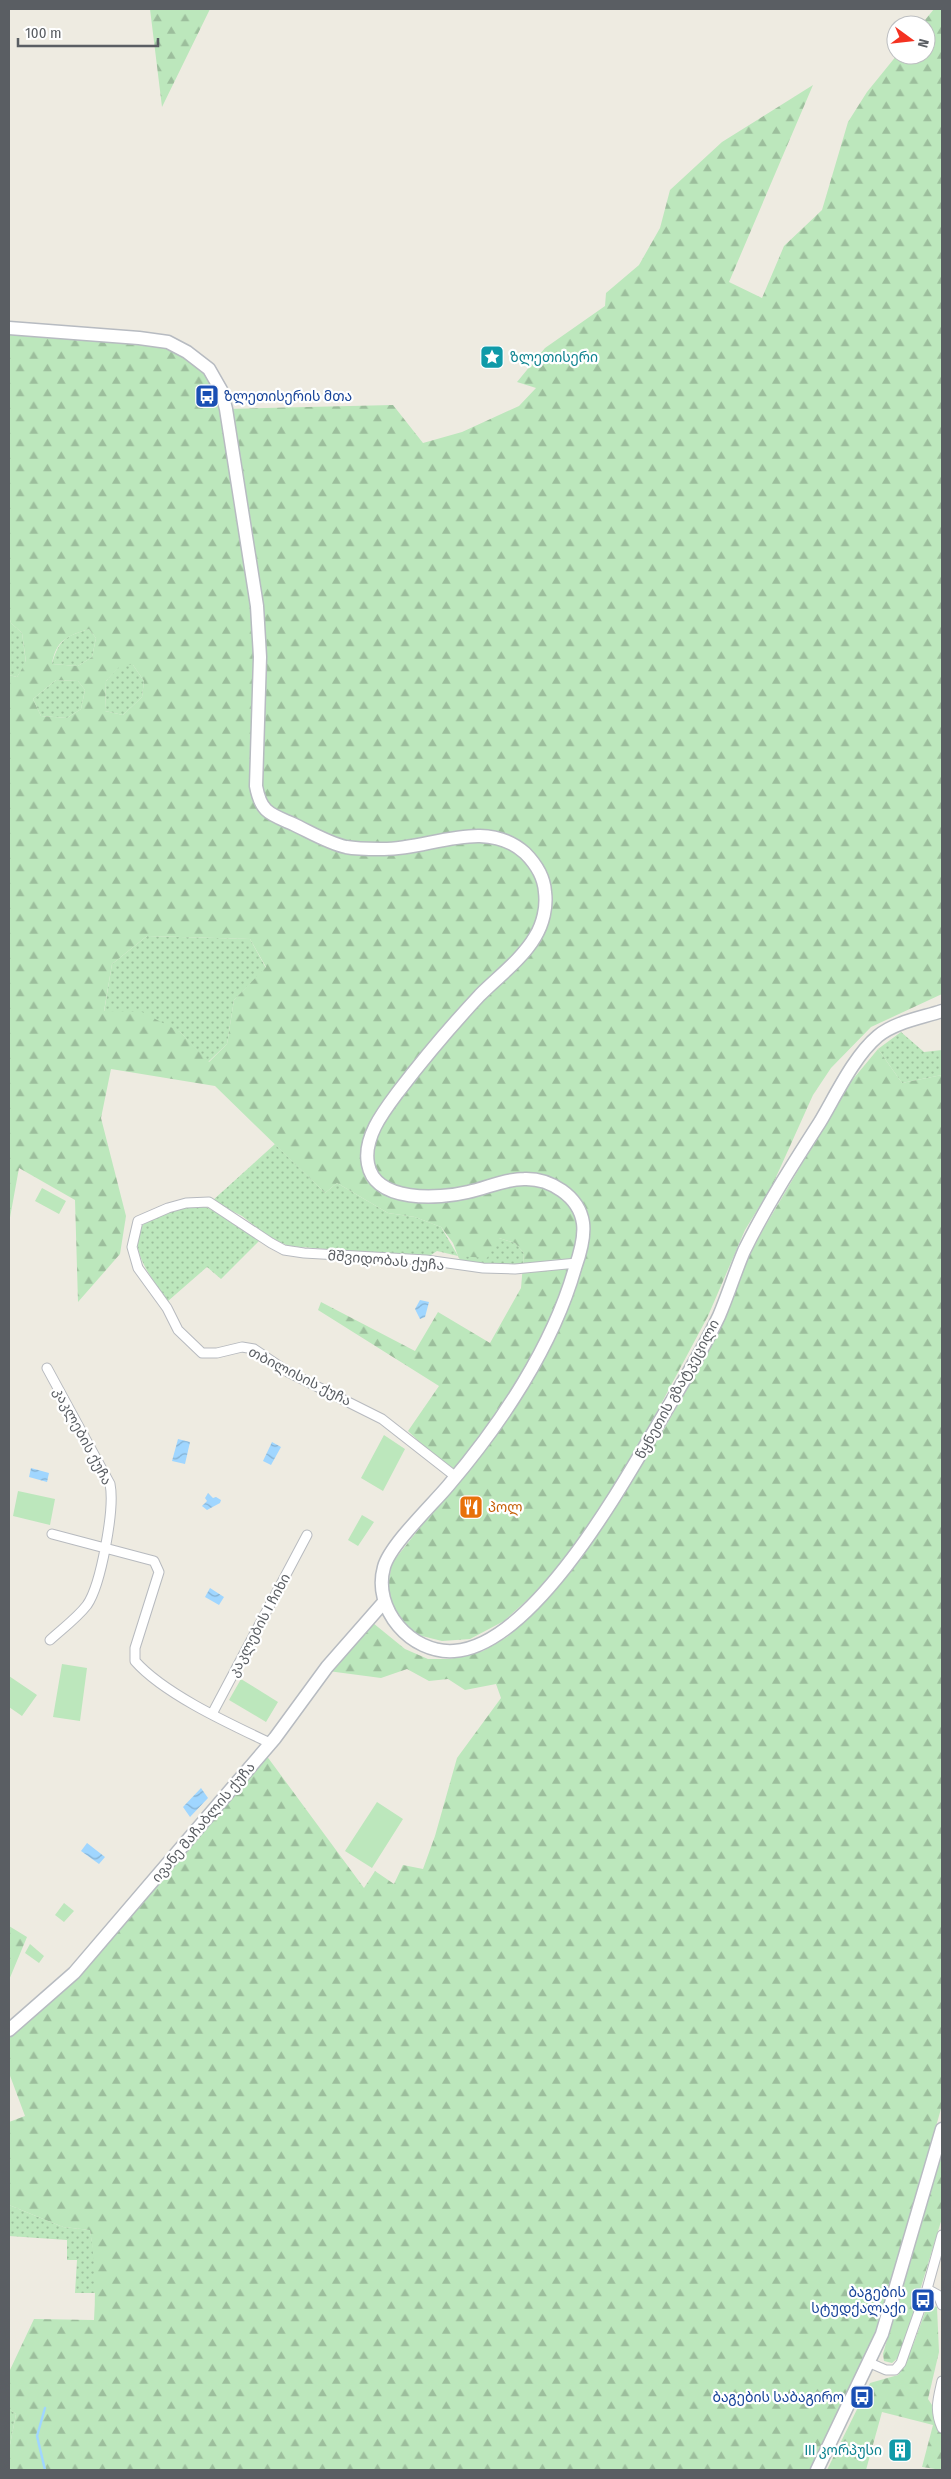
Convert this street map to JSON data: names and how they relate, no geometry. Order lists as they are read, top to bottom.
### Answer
{
  "streets": {
    "main road": ["წყნეთის გზატკეცილი", "ივანე მაჩაბლის ქუჩა"],
    "street": [
      "მშვიდობას ქუჩა",
      "თბილისის ქუჩა",
      "კაკლების ქუჩა",
      "კაკლების I ჩიხი"
    ]
  },
  "crossings": [
    ["მშვიდობას ქუჩა", "თბილისის ქუჩა"],
    ["წყნეთის გზატკეცილი", "ივანე მაჩაბლის ქუჩა"]
  ],
  "places": {
    "place": ["ზლეთისერი"],
    "bus stop": ["ზლეთისერის მთა", "ბაგების სტუდქალაქი", "ბაგების საბაგირო"],
    "restaurant": ["პოლ"],
    "building": ["III კორპუსი"]
  },
  "scale_bar": "100 m",
  "north": "right"
}
